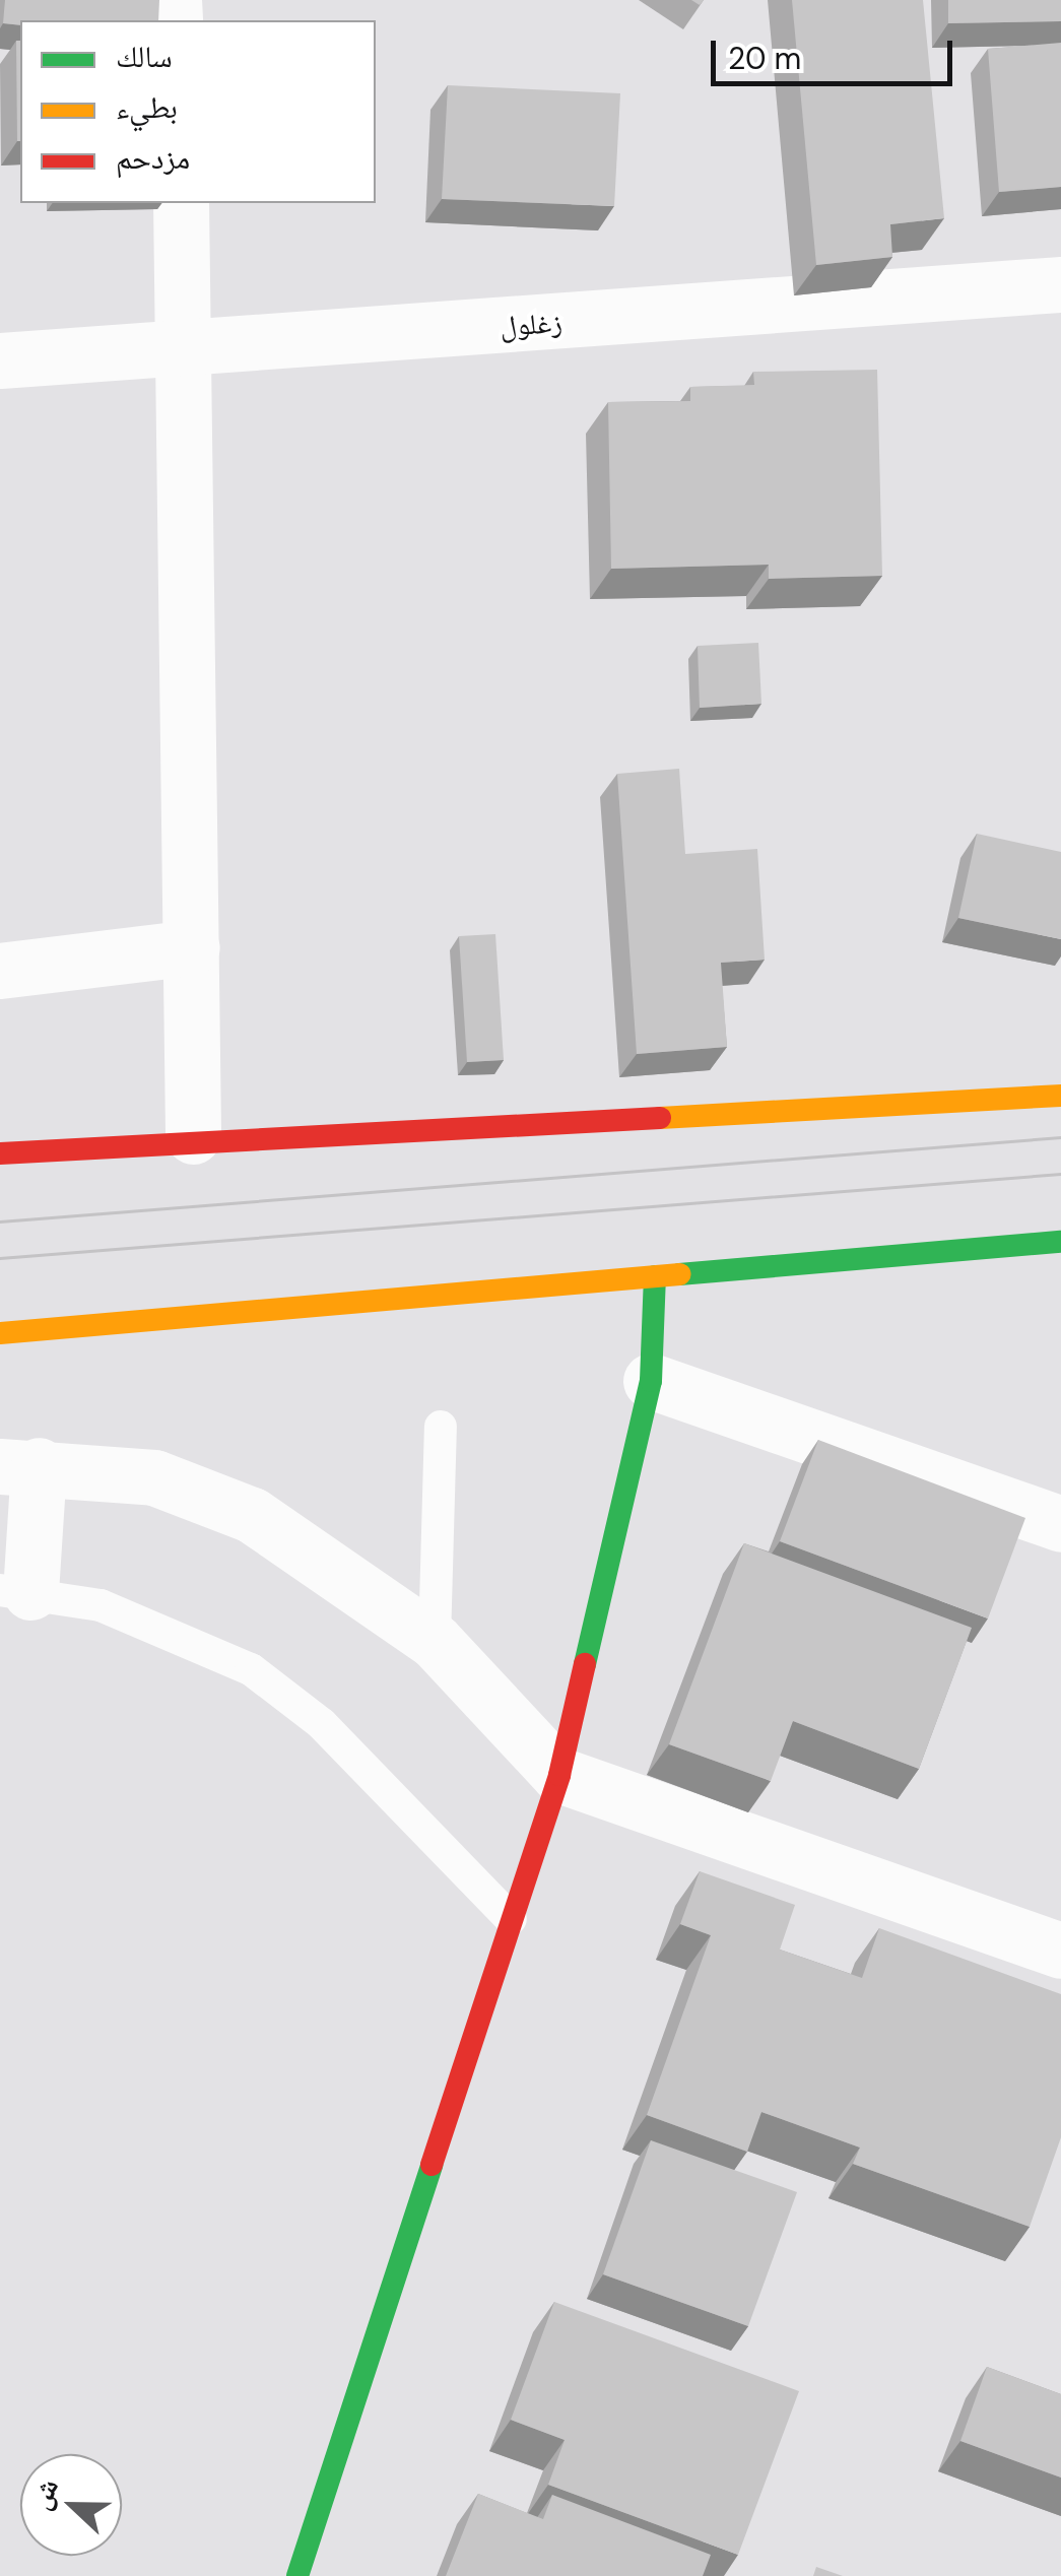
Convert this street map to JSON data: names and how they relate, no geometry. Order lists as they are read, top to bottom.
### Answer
{
  "streets": {
    "street": ["زغلول"]
  },
  "legend": ["سالك", "بطيء", "مزدحم"],
  "scale_bar": "20 m",
  "north": "left"
}
